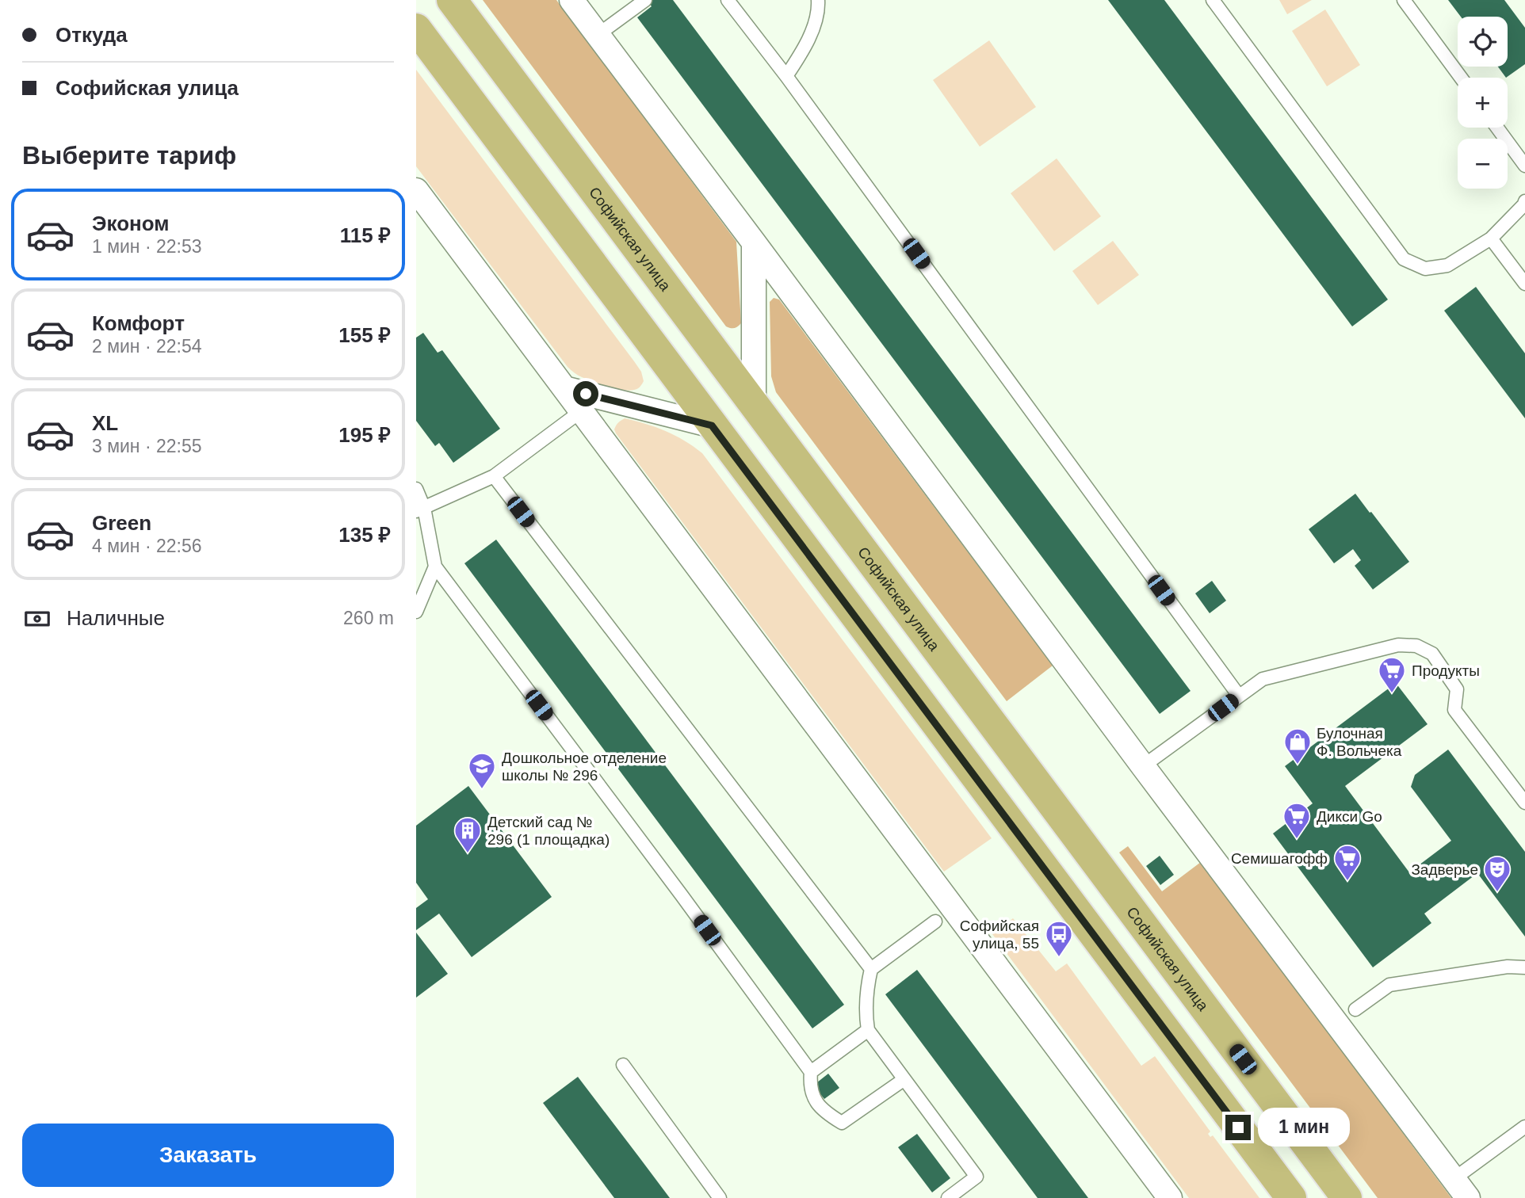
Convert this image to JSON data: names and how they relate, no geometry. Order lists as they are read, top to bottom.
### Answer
{
  "streets": {
    "main road": ["Софийская улица"]
  },
  "places": {
    "supermarket": ["Продукты", "Дикси Go", "Семишагофф"],
    "shop": ["Булочная Ф. Вольчека"],
    "school or university": ["Дошкольное отделение школы № 296"],
    "building": ["Детский сад № 296 (1 площадка)"],
    "theatre": ["Задверье"],
    "bus stop": ["Софийская улица, 55"]
  },
  "page": {
    "banner": ["Откуда", "Софийская улица"],
    "map_buttons": ["+", "−"],
    "heading": "Выберите тариф",
    "list": [
      {
        "name": "Эконом",
        "note": "1 мин · 22:53",
        "value": "115 ₽"
      },
      {
        "name": "Комфорт",
        "note": "2 мин · 22:54",
        "value": "155 ₽"
      },
      {
        "name": "XL",
        "note": "3 мин · 22:55",
        "value": "195 ₽"
      },
      {
        "name": "Green",
        "note": "4 мин · 22:56",
        "value": "135 ₽"
      }
    ],
    "pay": ["Наличные", "260 m"],
    "bubble": "1 мин",
    "buttons": "Заказать"
  }
}
